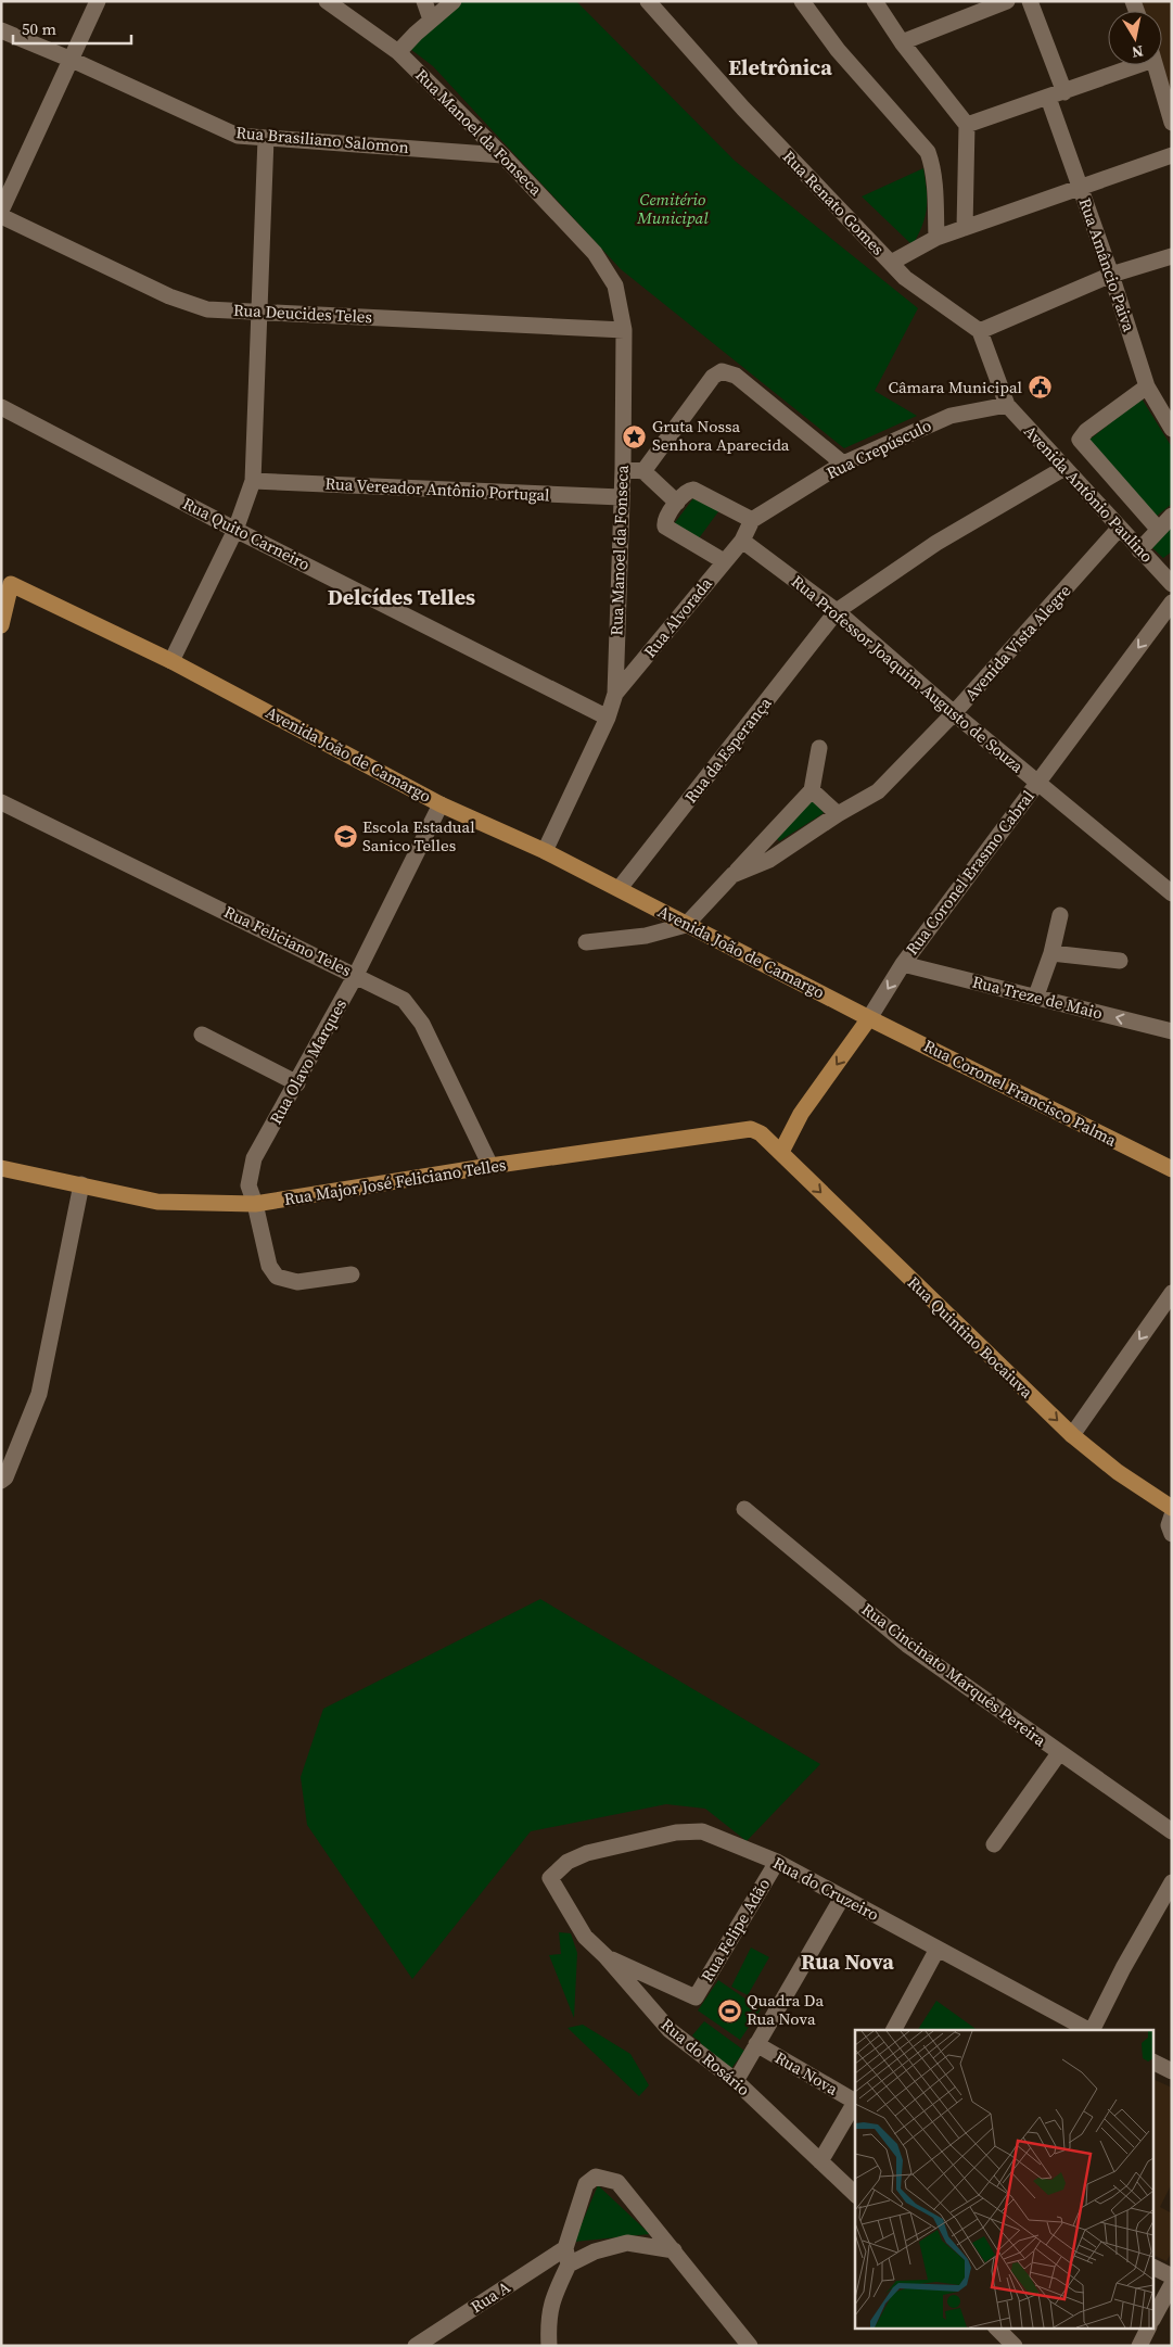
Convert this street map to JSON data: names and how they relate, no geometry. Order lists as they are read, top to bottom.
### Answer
{
  "streets": {
    "main road": [
      "Avenida João de Camargo",
      "Rua Coronel Erasmo Cabral",
      "Rua Coronel Francisco Palma",
      "Rua Major José Feliciano Telles",
      "Rua Quintino Bocaiuva"
    ],
    "street": [
      "Rua Manoel da Fonseca",
      "Rua Brasiliano Salomon",
      "Rua Renato Gomes",
      "Rua Amâncio Paiva",
      "Rua Deucides Teles",
      "Rua Crepúsculo",
      "Rua Vereador Antônio Portugal",
      "Avenida Antônio Paulino",
      "Rua Quito Carneiro",
      "Rua Alvorada",
      "Avenida Vista Alegre",
      "Rua Professor Joaquim Augusto de Souza",
      "Rua da Esperança",
      "Rua Feliciano Teles",
      "Rua Treze de Maio",
      "Rua Olavo Marques",
      "Rua Cincinato Marquês Pereira",
      "Rua do Cruzeiro",
      "Rua Felipe Adão",
      "Rua do Rosário",
      "Rua Nova",
      "Rua A"
    ]
  },
  "crossings": [
    ["Rua Manoel da Fonseca", "Rua Brasiliano Salomon"],
    ["Rua Manoel da Fonseca", "Rua Deucides Teles"],
    ["Rua Manoel da Fonseca", "Rua Vereador Antônio Portugal"],
    ["Rua Manoel da Fonseca", "Rua Quito Carneiro"],
    ["Rua Manoel da Fonseca", "Rua Alvorada"],
    ["Rua Manoel da Fonseca", "Avenida João de Camargo"],
    ["Rua Crepúsculo", "Avenida Antônio Paulino"],
    ["Avenida Antônio Paulino", "Avenida Vista Alegre"],
    ["Avenida Antônio Paulino", "Rua da Esperança"],
    ["Rua Alvorada", "Rua Professor Joaquim Augusto de Souza"],
    ["Avenida Vista Alegre", "Rua Professor Joaquim Augusto de Souza"],
    ["Avenida Vista Alegre", "Avenida João de Camargo"],
    ["Rua Professor Joaquim Augusto de Souza", "Rua da Esperança"],
    ["Rua Professor Joaquim Augusto de Souza", "Rua Coronel Erasmo Cabral"],
    ["Rua da Esperança", "Avenida João de Camargo"],
    ["Avenida João de Camargo", "Rua Coronel Erasmo Cabral"],
    ["Avenida João de Camargo", "Rua Olavo Marques"],
    ["Avenida João de Camargo", "Rua Coronel Francisco Palma"],
    ["Rua Coronel Erasmo Cabral", "Rua Treze de Maio"],
    ["Rua Coronel Erasmo Cabral", "Rua Coronel Francisco Palma"],
    ["Rua Coronel Erasmo Cabral", "Rua Major José Feliciano Telles"],
    ["Rua Coronel Erasmo Cabral", "Rua Quintino Bocaiuva"],
    ["Rua Feliciano Teles", "Rua Olavo Marques"],
    ["Rua Feliciano Teles", "Rua Major José Feliciano Telles"],
    ["Rua Olavo Marques", "Rua Major José Feliciano Telles"],
    ["Rua Major José Feliciano Telles", "Rua Quintino Bocaiuva"],
    ["Rua do Cruzeiro", "Rua Felipe Adão"],
    ["Rua do Cruzeiro", "Rua do Rosário"],
    ["Rua Felipe Adão", "Rua do Rosário"]
  ],
  "one_way": ["Rua Coronel Erasmo Cabral", "Rua Quintino Bocaiuva"],
  "districts": ["Eletrônica", "Delcídes Telles", "Rua Nova"],
  "parks": ["Cemitério Municipal"],
  "places": {
    "public building": ["Câmara Municipal"],
    "place": ["Gruta Nossa Senhora Aparecida"],
    "school or university": ["Escola Estadual Sanico Telles"],
    "sports": ["Quadra Da Rua Nova"]
  },
  "scale_bar": "50 m",
  "north": "bottom"
}
